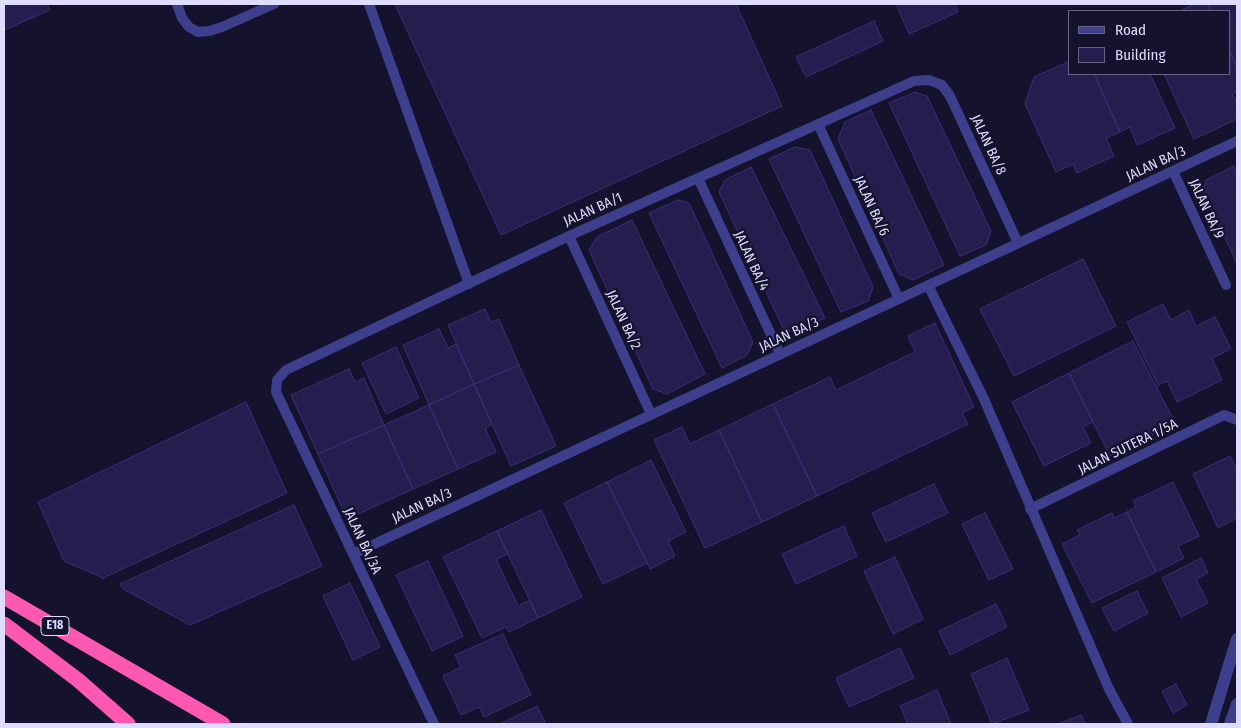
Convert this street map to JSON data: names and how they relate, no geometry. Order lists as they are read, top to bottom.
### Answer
{
  "streets": {
    "highway": ["E18"],
    "street": [
      "JALAN BA/8",
      "JALAN BA/3",
      "JALAN BA/6",
      "JALAN BA/9",
      "JALAN BA/1",
      "JALAN BA/4",
      "JALAN BA/2",
      "JALAN SUTERA 1/5A",
      "JALAN BA/3A"
    ]
  },
  "crossings": [
    ["JALAN BA/8", "JALAN BA/3"],
    ["JALAN BA/8", "JALAN BA/1"],
    ["JALAN BA/3", "JALAN BA/6"],
    ["JALAN BA/3", "JALAN BA/9"],
    ["JALAN BA/3", "JALAN BA/4"],
    ["JALAN BA/3", "JALAN BA/2"],
    ["JALAN BA/3", "JALAN BA/3A"],
    ["JALAN BA/6", "JALAN BA/1"],
    ["JALAN BA/1", "JALAN BA/4"],
    ["JALAN BA/1", "JALAN BA/2"],
    ["JALAN BA/1", "JALAN BA/3A"]
  ],
  "legend": ["Road", "Building"]
}
